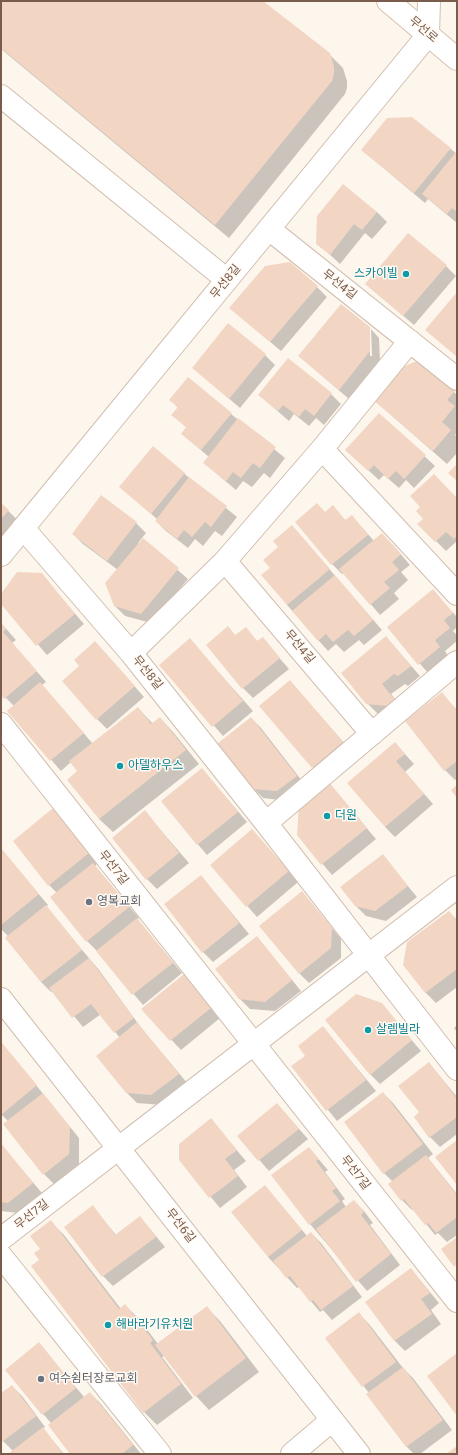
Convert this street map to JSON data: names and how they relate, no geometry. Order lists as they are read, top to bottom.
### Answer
{
  "streets": {
    "street": [
      "무선로",
      "무선8길",
      "무선4길",
      "무선7길",
      "무선6길"
    ]
  },
  "crossings": [
    ["무선로", "무선8길"],
    ["무선8길", "무선4길"],
    ["무선7길", "무선6길"]
  ],
  "places": [
    "스카이빌",
    "아델하우스",
    "더원",
    "영복교회",
    "살렘빌라",
    "해바라기유치원",
    "여수쉼터장로교회"
  ]
}
